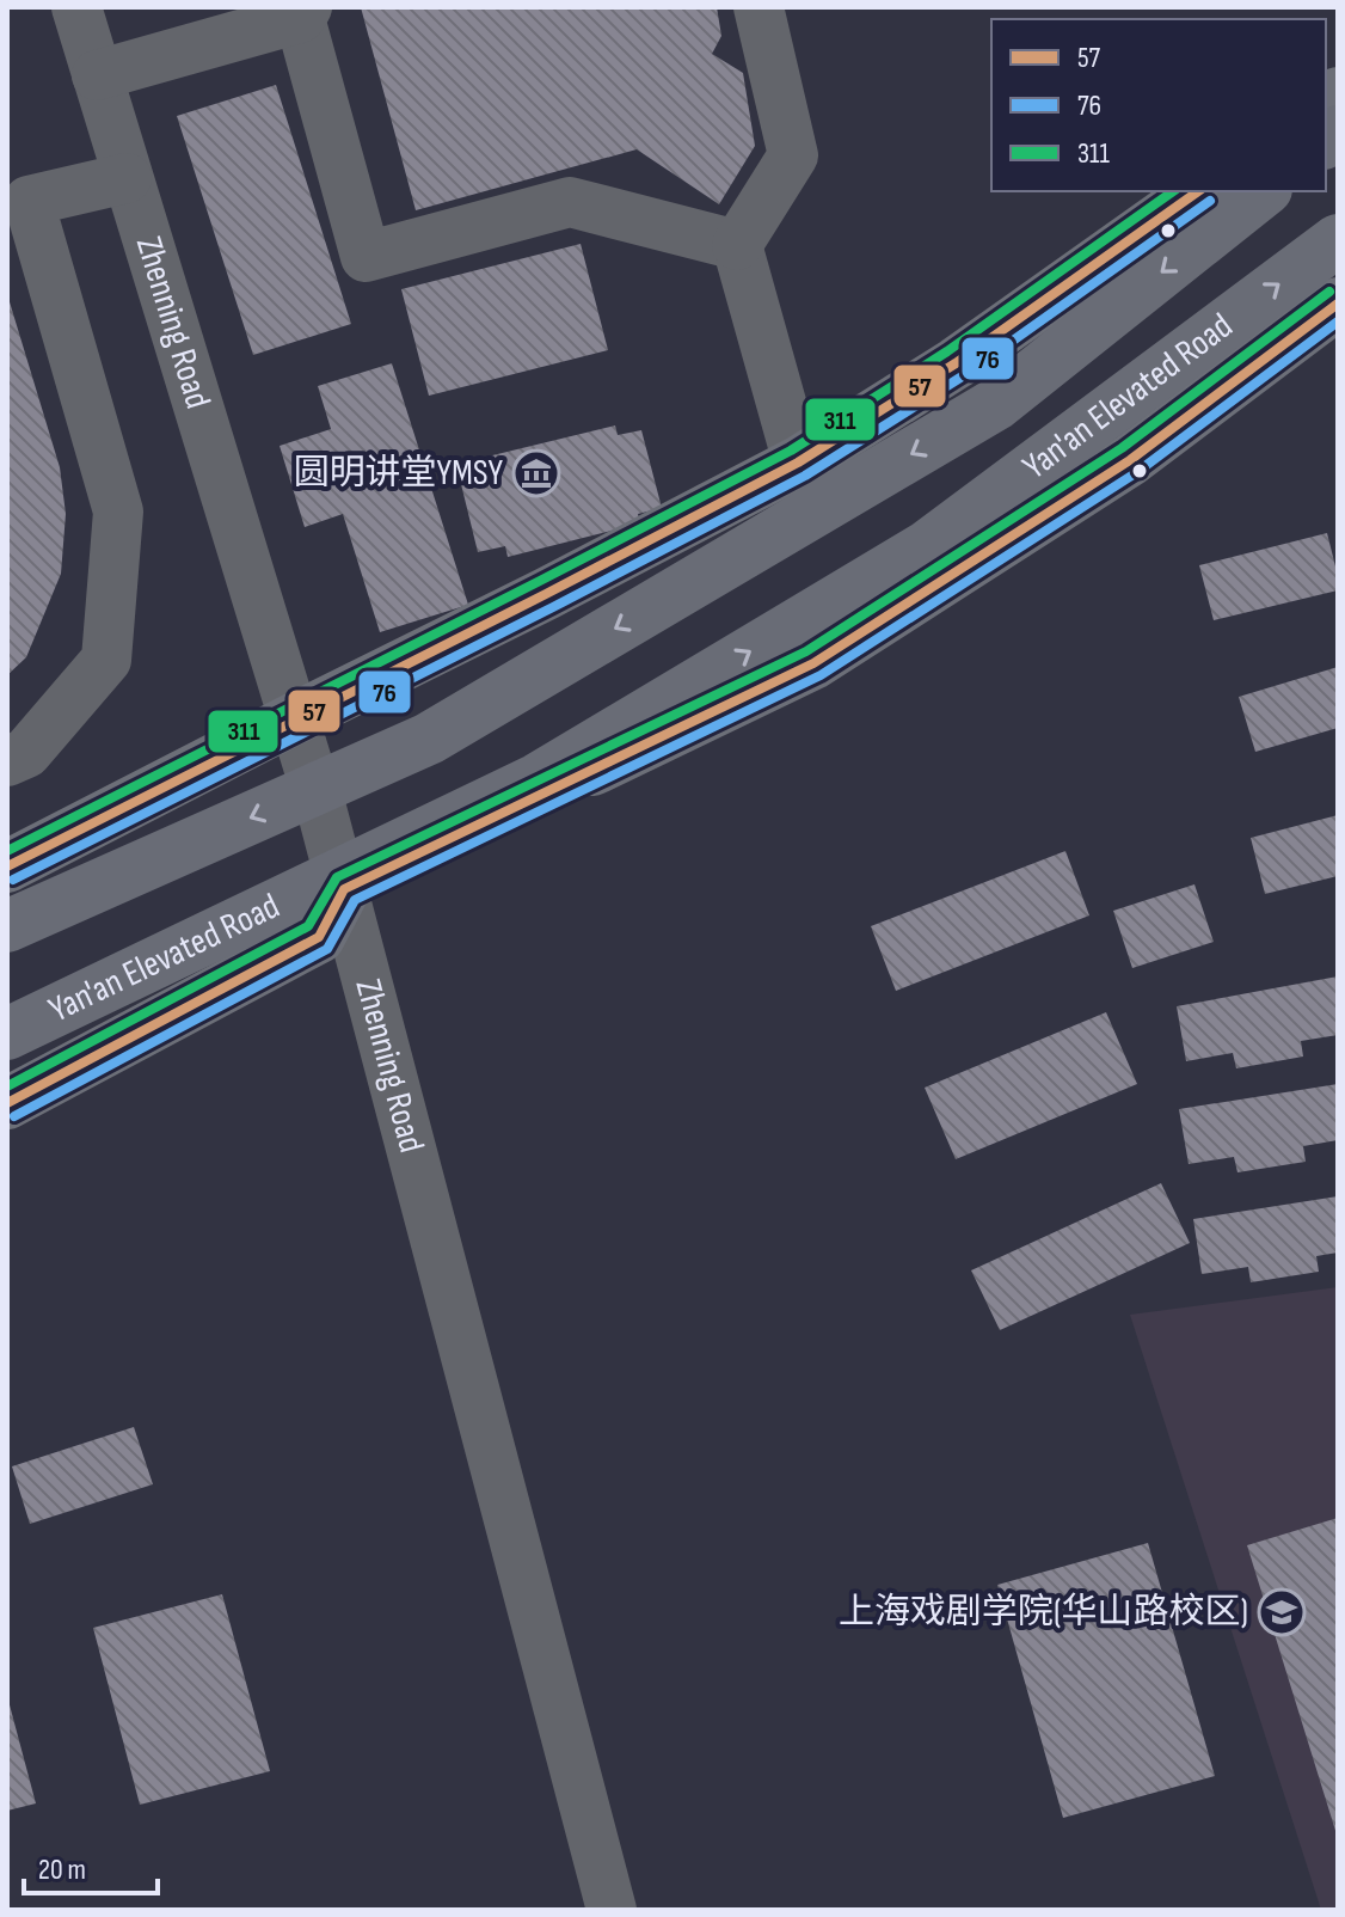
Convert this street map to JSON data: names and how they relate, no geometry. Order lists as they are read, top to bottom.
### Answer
{
  "streets": {
    "highway": ["Yan'an Elevated Road"],
    "street": ["Zhenning Road"]
  },
  "places": {
    "museum": ["圆明讲堂YMSY"],
    "school or university": ["上海戏剧学院(华山路校区)"]
  },
  "lines": ["transit line 57", "transit line 311", "transit line 76"],
  "legend": ["57", "76", "311"],
  "scale_bar": "20 m"
}
